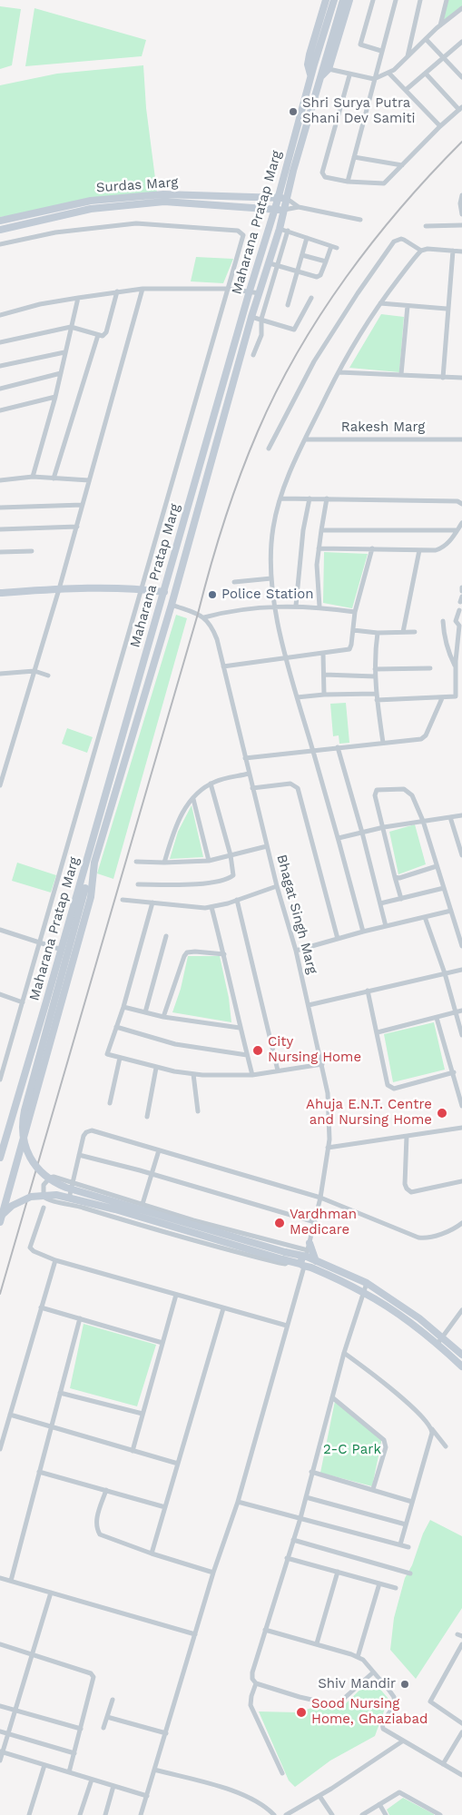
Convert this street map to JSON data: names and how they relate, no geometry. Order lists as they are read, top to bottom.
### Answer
{
  "streets": {
    "main road": ["Surdas Marg", "Maharana Pratap Marg"],
    "street": ["Rakesh Marg", "Bhagat Singh Marg"]
  },
  "crossings": [
    ["Surdas Marg", "Maharana Pratap Marg"]
  ],
  "parks": ["2-C Park"],
  "places": [
    "Shri Surya Putra Shani Dev Samiti",
    "Police Station",
    "City Nursing Home",
    "Ahuja E.N.T. Centre and Nursing Home",
    "Vardhman Medicare",
    "Shiv Mandir",
    "Sood Nursing Home, Ghaziabad"
  ]
}
